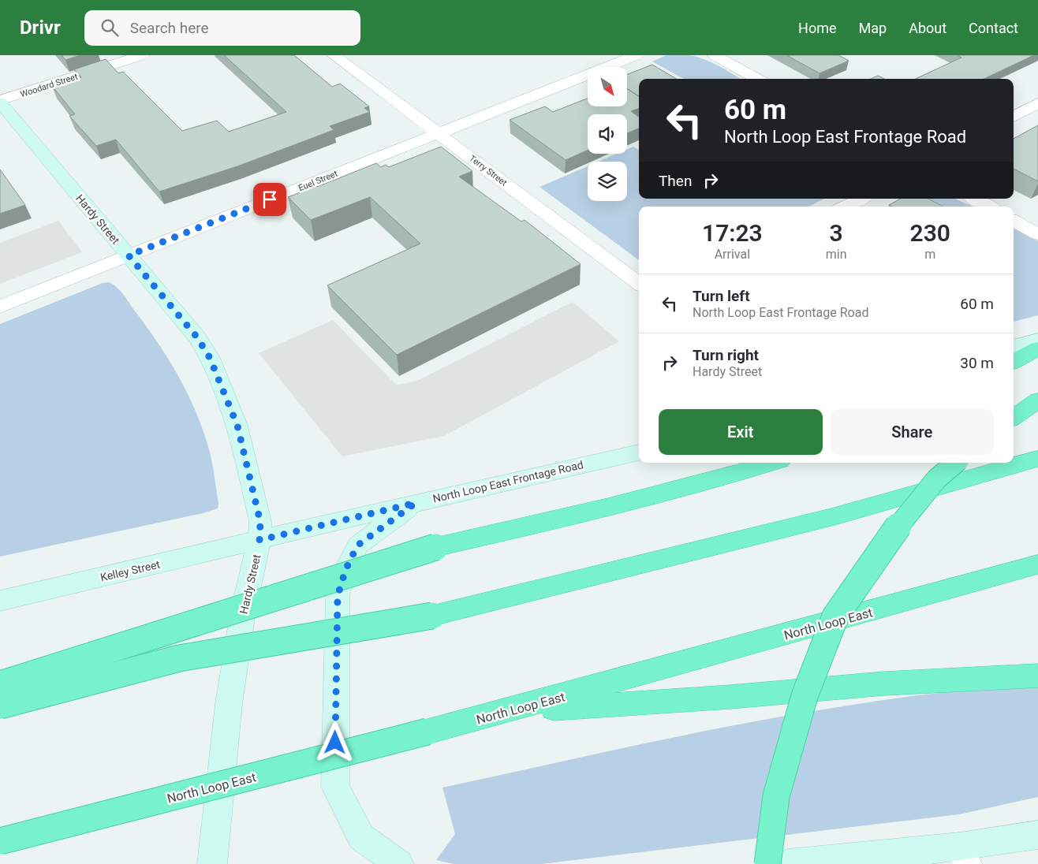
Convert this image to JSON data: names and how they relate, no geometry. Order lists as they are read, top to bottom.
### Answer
{
  "streets": {
    "highway": ["North Loop East"],
    "main road": ["Hardy Street", "North Loop East Frontage Road", "Kelley Street"],
    "street": ["Woodard Street", "Terry Street", "Euel Street"]
  },
  "crossings": [
    ["Woodard Street", "Hardy Street"],
    ["Terry Street", "Euel Street"],
    ["Euel Street", "Hardy Street"],
    ["Hardy Street", "North Loop East Frontage Road"],
    ["Hardy Street", "Kelley Street"],
    ["North Loop East Frontage Road", "Kelley Street"]
  ],
  "north": "bottom right",
  "page": {
    "header": "Drivr",
    "search": "Search here",
    "nav": [
      "Home",
      "Map",
      "About",
      "Contact"
    ],
    "turn": ["60 m", "North Loop East Frontage Road"],
    "then": "Then",
    "eta": [
      "17:23",
      "Arrival",
      "3",
      "min",
      "230",
      "m"
    ],
    "list": [
      {
        "name": "Turn left",
        "note": "North Loop East Frontage Road",
        "value": "60 m"
      },
      {
        "name": "Turn right",
        "note": "Hardy Street",
        "value": "30 m"
      }
    ],
    "buttons": ["Exit", "Share"]
  }
}
